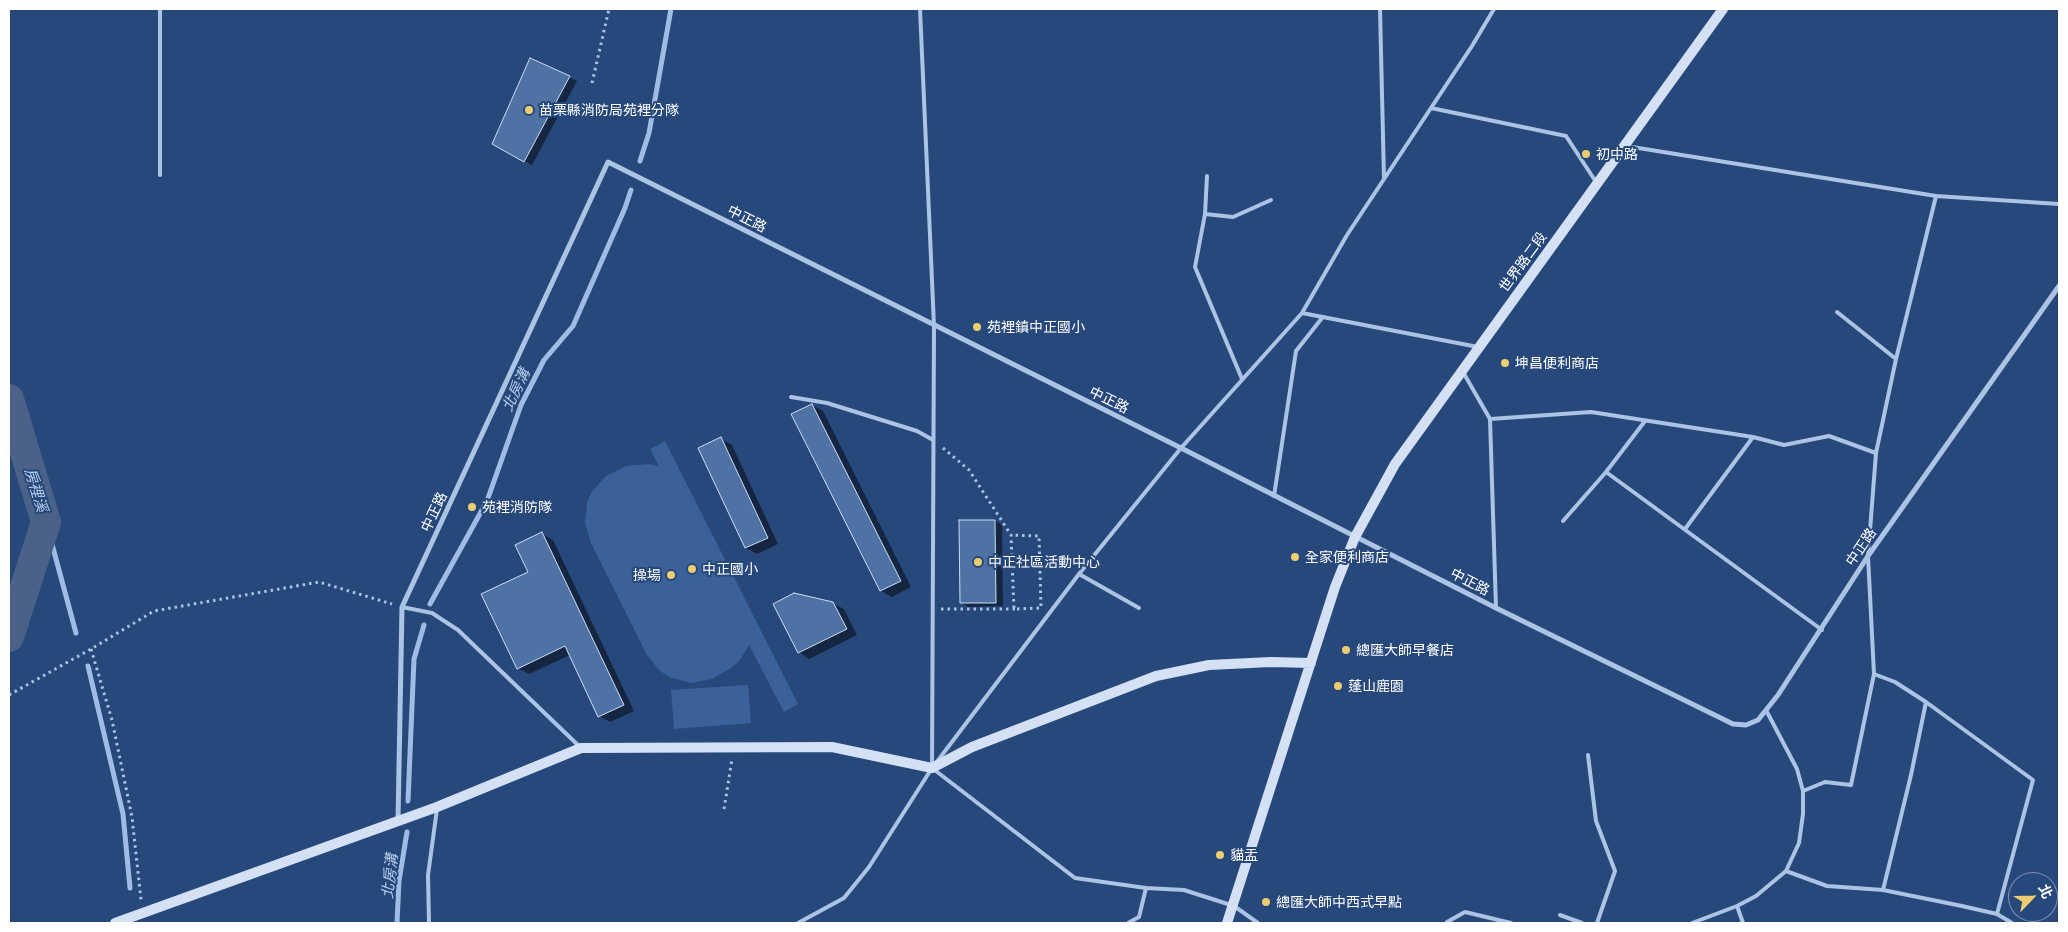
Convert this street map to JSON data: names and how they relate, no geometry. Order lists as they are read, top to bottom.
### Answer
{
  "streets": {
    "street": ["中正路", "世界路二段"]
  },
  "crossings": [
    ["中正路", "世界路二段"]
  ],
  "water": ["北房溝", "房裡溪"],
  "places": [
    "苗栗縣消防局苑裡分隊",
    "初中路",
    "苑裡鎮中正國小",
    "坤昌便利商店",
    "苑裡消防隊",
    "全家便利商店",
    "中正社區活動中心",
    "中正國小",
    "操場",
    "總匯大師早餐店",
    "蓬山鹿園",
    "貓盂",
    "總匯大師中西式早點"
  ],
  "north": "top right"
}
